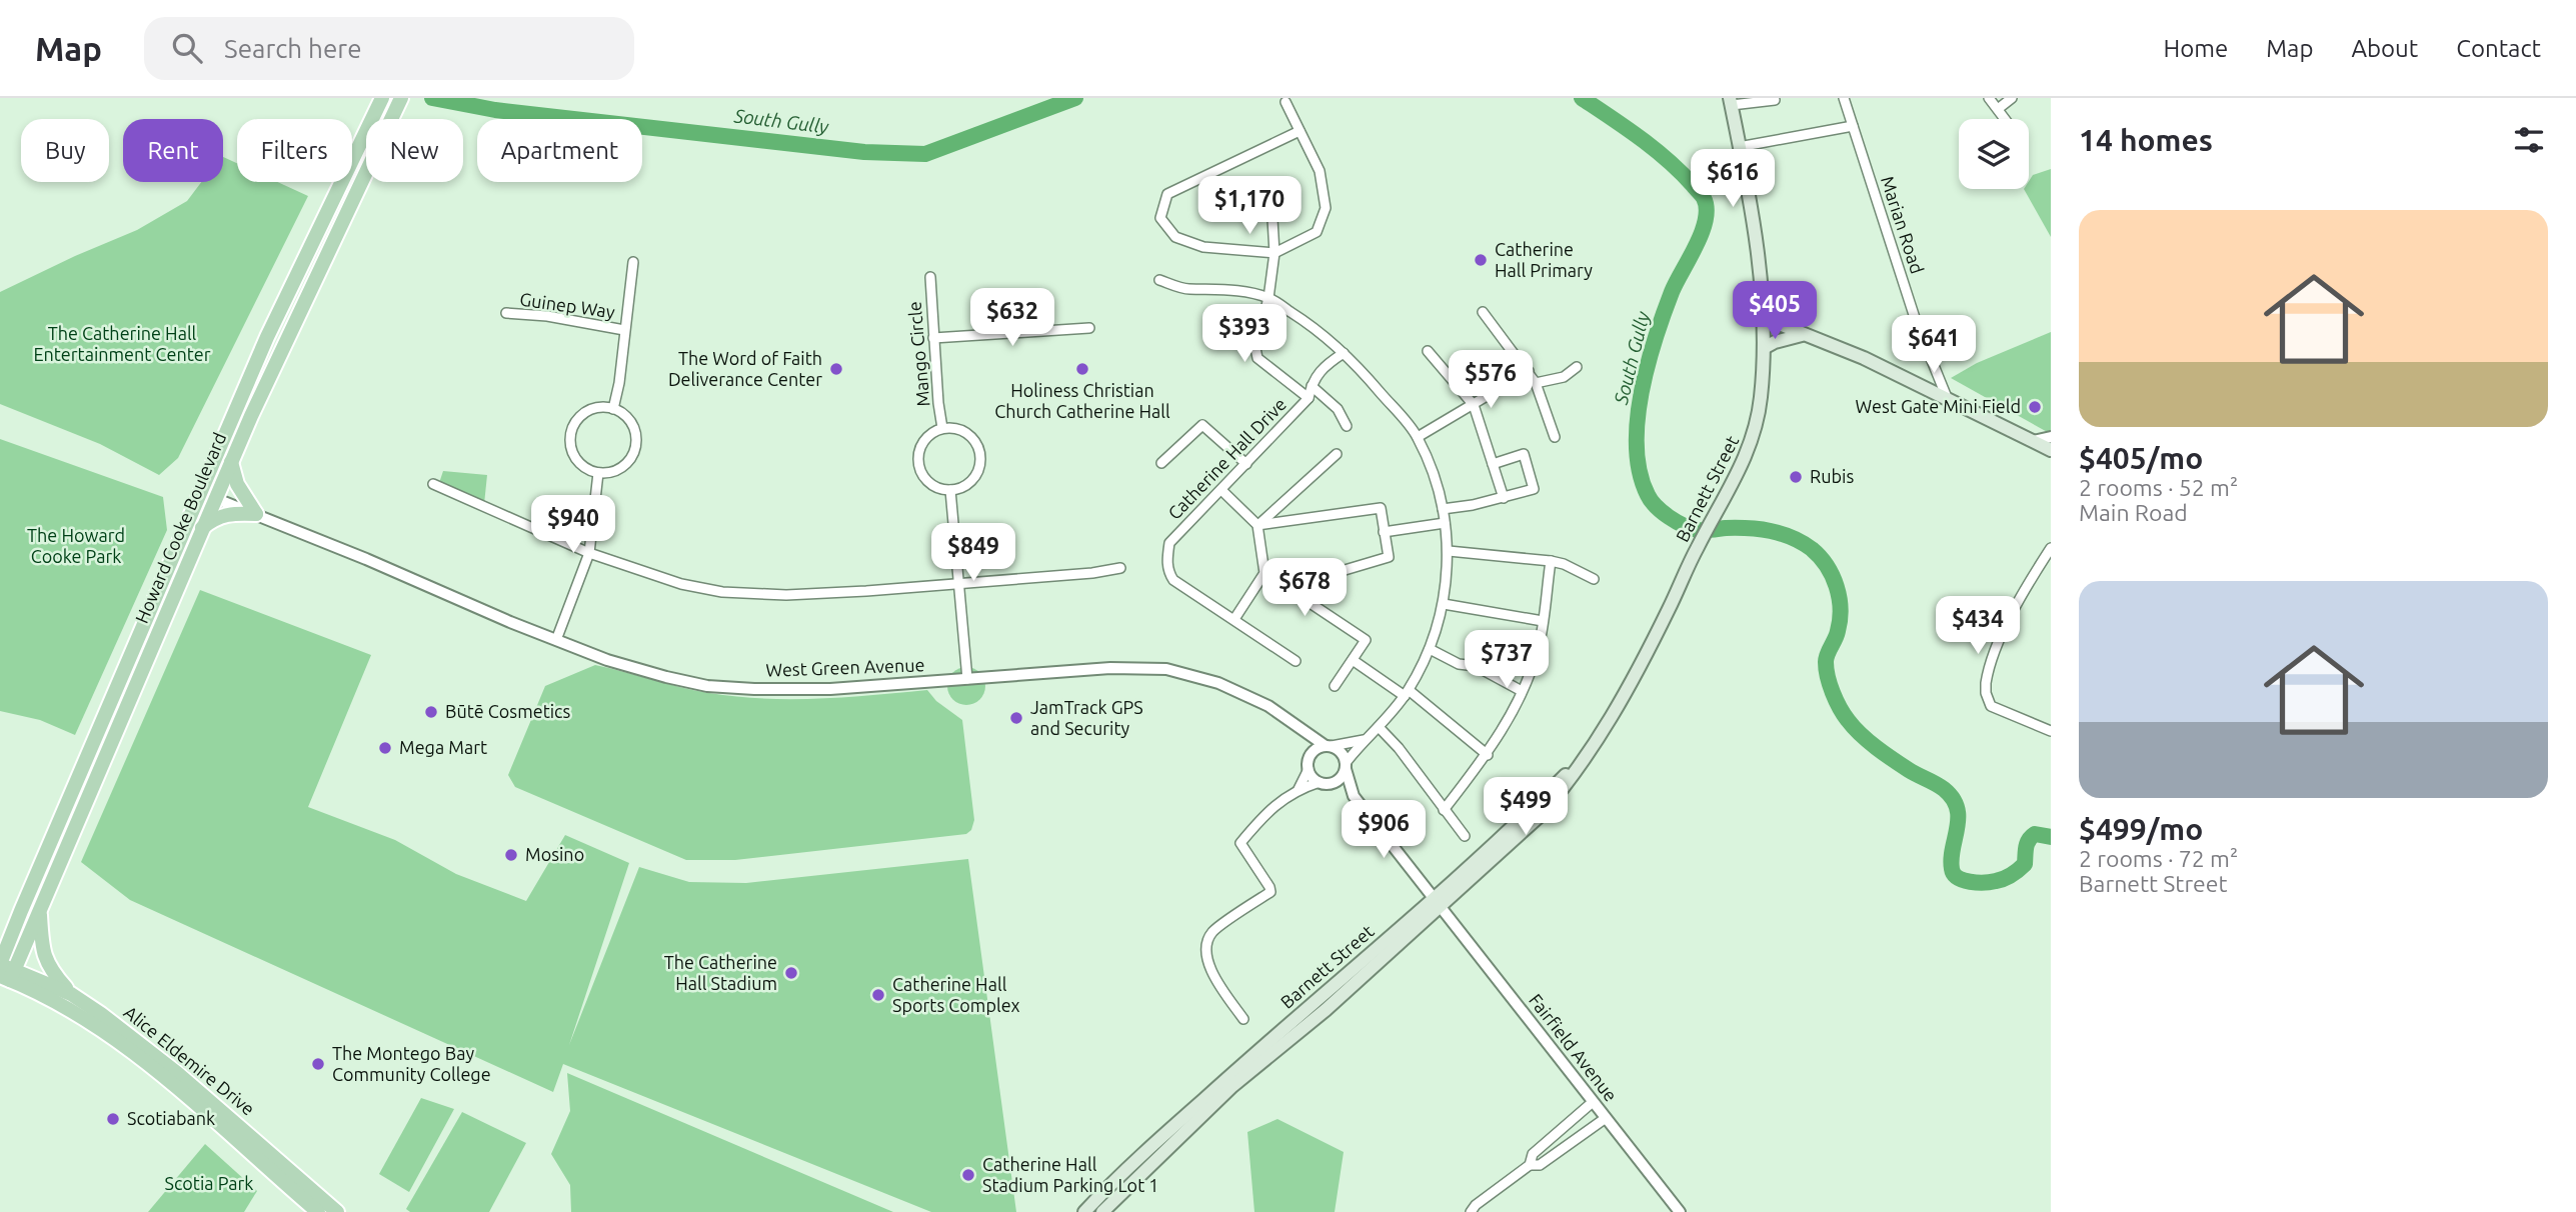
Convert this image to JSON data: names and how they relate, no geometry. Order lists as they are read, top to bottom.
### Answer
{
  "streets": {
    "main road": ["Barnett Street", "Howard Cooke Boulevard", "Alice Eldemire Drive"],
    "street": [
      "Marian Road",
      "Guinep Way",
      "Mango Circle",
      "Catherine Hall Drive",
      "West Green Avenue",
      "Fairfield Avenue"
    ]
  },
  "crossings": [
    ["Barnett Street", "Fairfield Avenue"],
    ["Howard Cooke Boulevard", "West Green Avenue"],
    ["Howard Cooke Boulevard", "Alice Eldemire Drive"]
  ],
  "water": ["South Gully"],
  "parks": ["The Catherine Hall Entertainment Center", "The Howard Cooke Park", "Scotia Park"],
  "places": [
    "Catherine Hall Primary",
    "The Word of Faith Deliverance Center",
    "Holiness Christian Church Catherine Hall",
    "West Gate Mini Field",
    "Rubis",
    "Būtē Cosmetics",
    "JamTrack GPS and Security",
    "Mega Mart",
    "Mosino",
    "The Catherine Hall Stadium",
    "Catherine Hall Sports Complex",
    "The Montego Bay Community College",
    "Scotiabank",
    "Catherine Hall Stadium Parking Lot 1"
  ],
  "page": {
    "header": "Map",
    "search": "Search here",
    "nav": [
      "Home",
      "Map",
      "About",
      "Contact"
    ],
    "heading": "14 homes",
    "chip": [
      "Buy",
      "Rent",
      "Filters",
      "New",
      "Apartment"
    ],
    "price": [
      "$616",
      "$1,170",
      "$405",
      "$632",
      "$393",
      "$641",
      "$576",
      "$940",
      "$849",
      "$678",
      "$434",
      "$737",
      "$499",
      "$906"
    ],
    "list": [
      {
        "name": "$405/mo",
        "note": "2 rooms · 52 m² · Main Road"
      },
      {
        "name": "$499/mo",
        "note": "2 rooms · 72 m² · Barnett Street"
      }
    ]
  }
}
